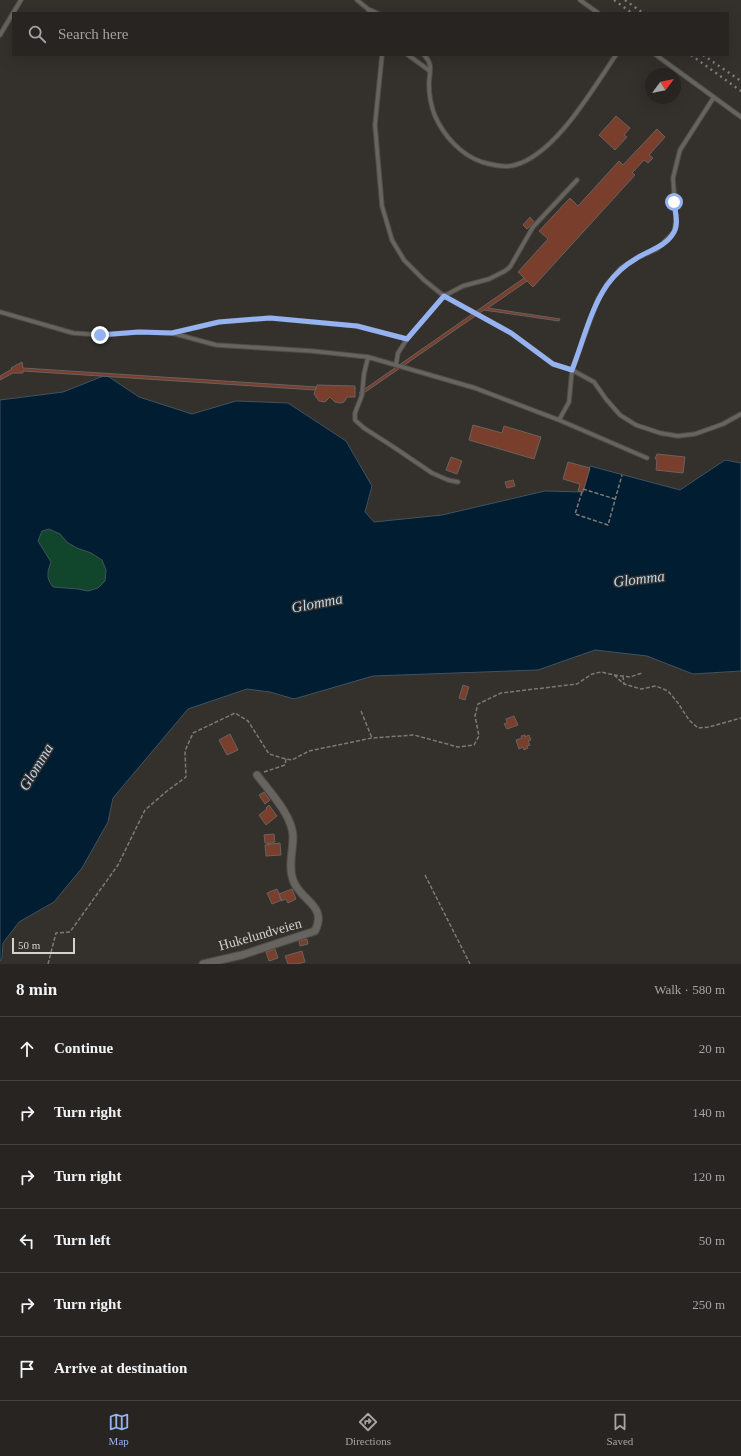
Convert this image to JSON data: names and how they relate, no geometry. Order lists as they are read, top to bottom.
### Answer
{
  "streets": {
    "street": ["Hukelundveien"]
  },
  "water": ["Glomma"],
  "scale_bar": "50 m",
  "north": "top right",
  "page": {
    "search": "Search here",
    "scale": "50 m",
    "heading": ["8 min", "Walk · 580 m"],
    "list": [
      ["Continue", "20 m"],
      ["Turn right", "140 m"],
      ["Turn right", "120 m"],
      ["Turn left", "50 m"],
      ["Turn right", "250 m"],
      "Arrive at destination"
    ],
    "nav": ["Map", "Directions", "Saved"]
  }
}
